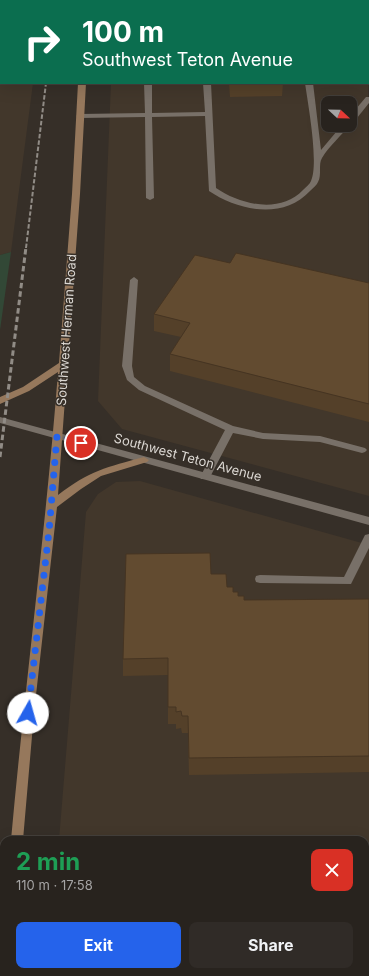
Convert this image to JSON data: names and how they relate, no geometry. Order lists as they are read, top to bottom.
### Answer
{
  "streets": {
    "main road": ["Southwest Herman Road"],
    "street": ["Southwest Teton Avenue"]
  },
  "crossings": [
    ["Southwest Herman Road", "Southwest Teton Avenue"]
  ],
  "north": "right",
  "page": {
    "turn": ["100 m", "Southwest Teton Avenue"],
    "heading": ["2 min", "110 m · 17:58"],
    "buttons": ["Exit", "Share"]
  }
}
